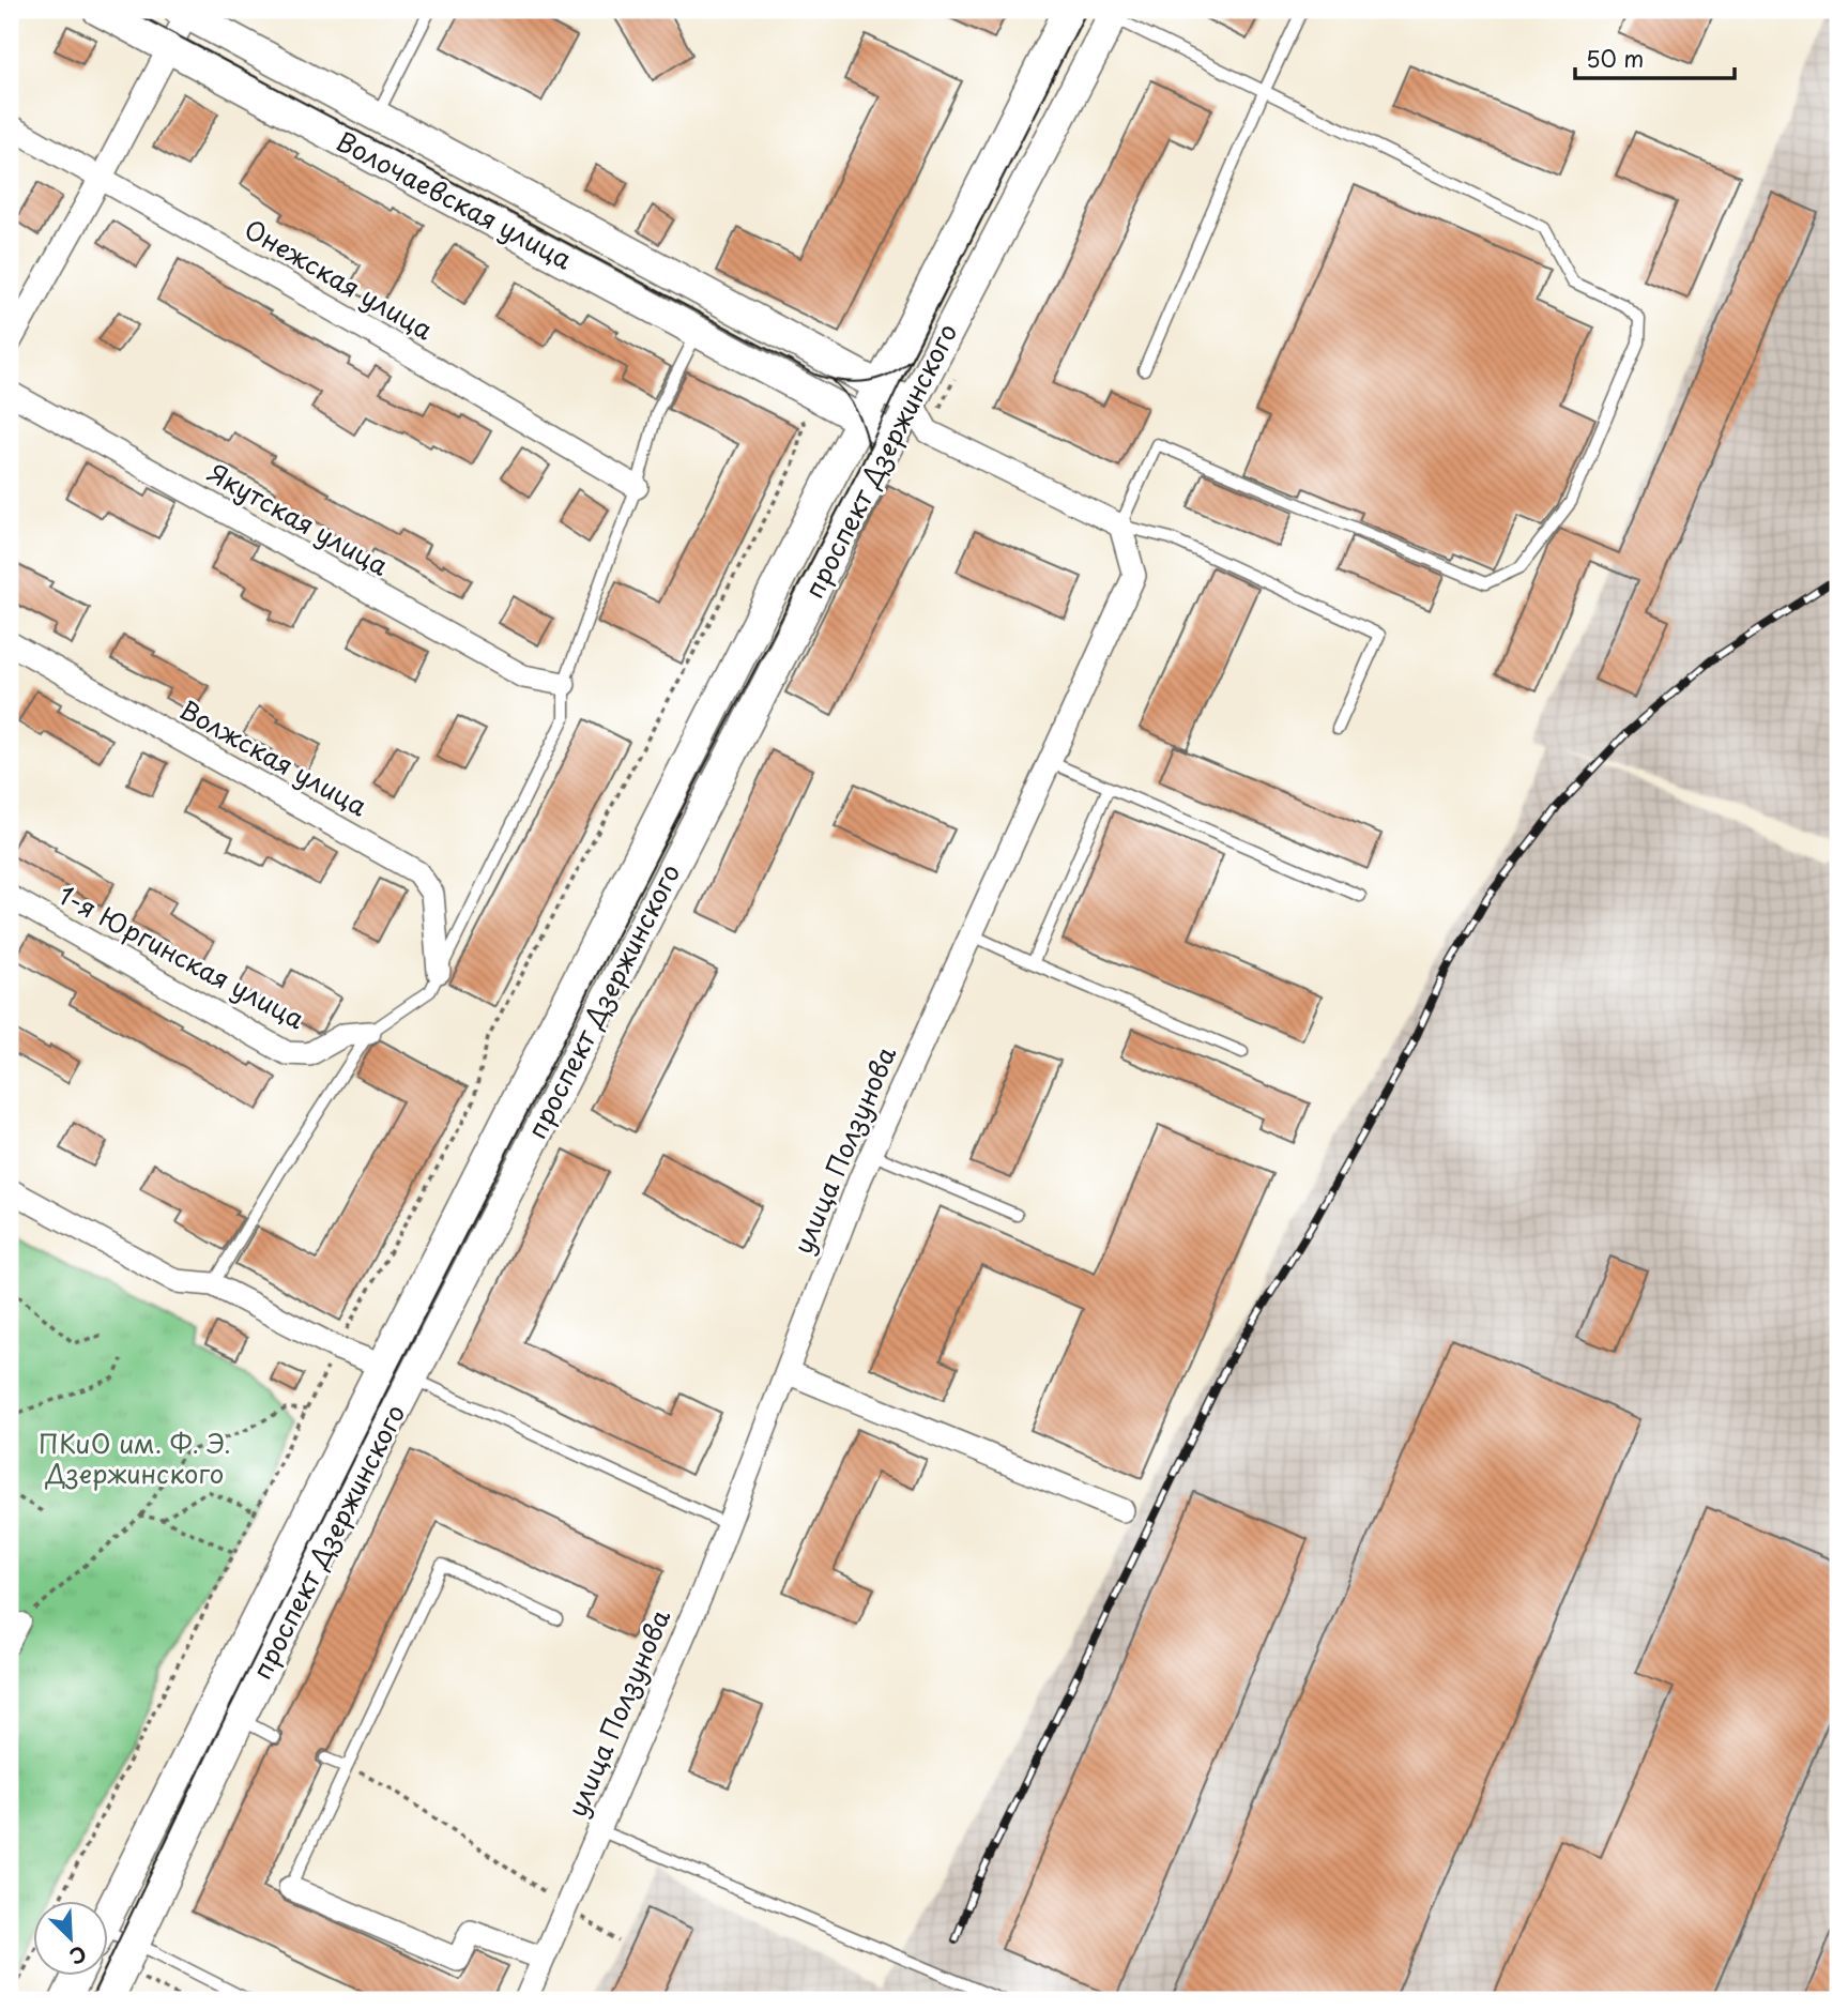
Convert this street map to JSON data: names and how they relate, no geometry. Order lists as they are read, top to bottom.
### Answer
{
  "streets": {
    "main road": ["Волочаевская улица", "проспект Дзержинского"],
    "street": [
      "Онежская улица",
      "Якутская улица",
      "Волжская улица",
      "1-я Юргинская улица",
      "улица Ползунова"
    ]
  },
  "crossings": [
    ["Волочаевская улица", "проспект Дзержинского"]
  ],
  "parks": ["ПКиО им. Ф. Э. Дзержинского"],
  "scale_bar": "50 m",
  "north": "bottom right"
}
